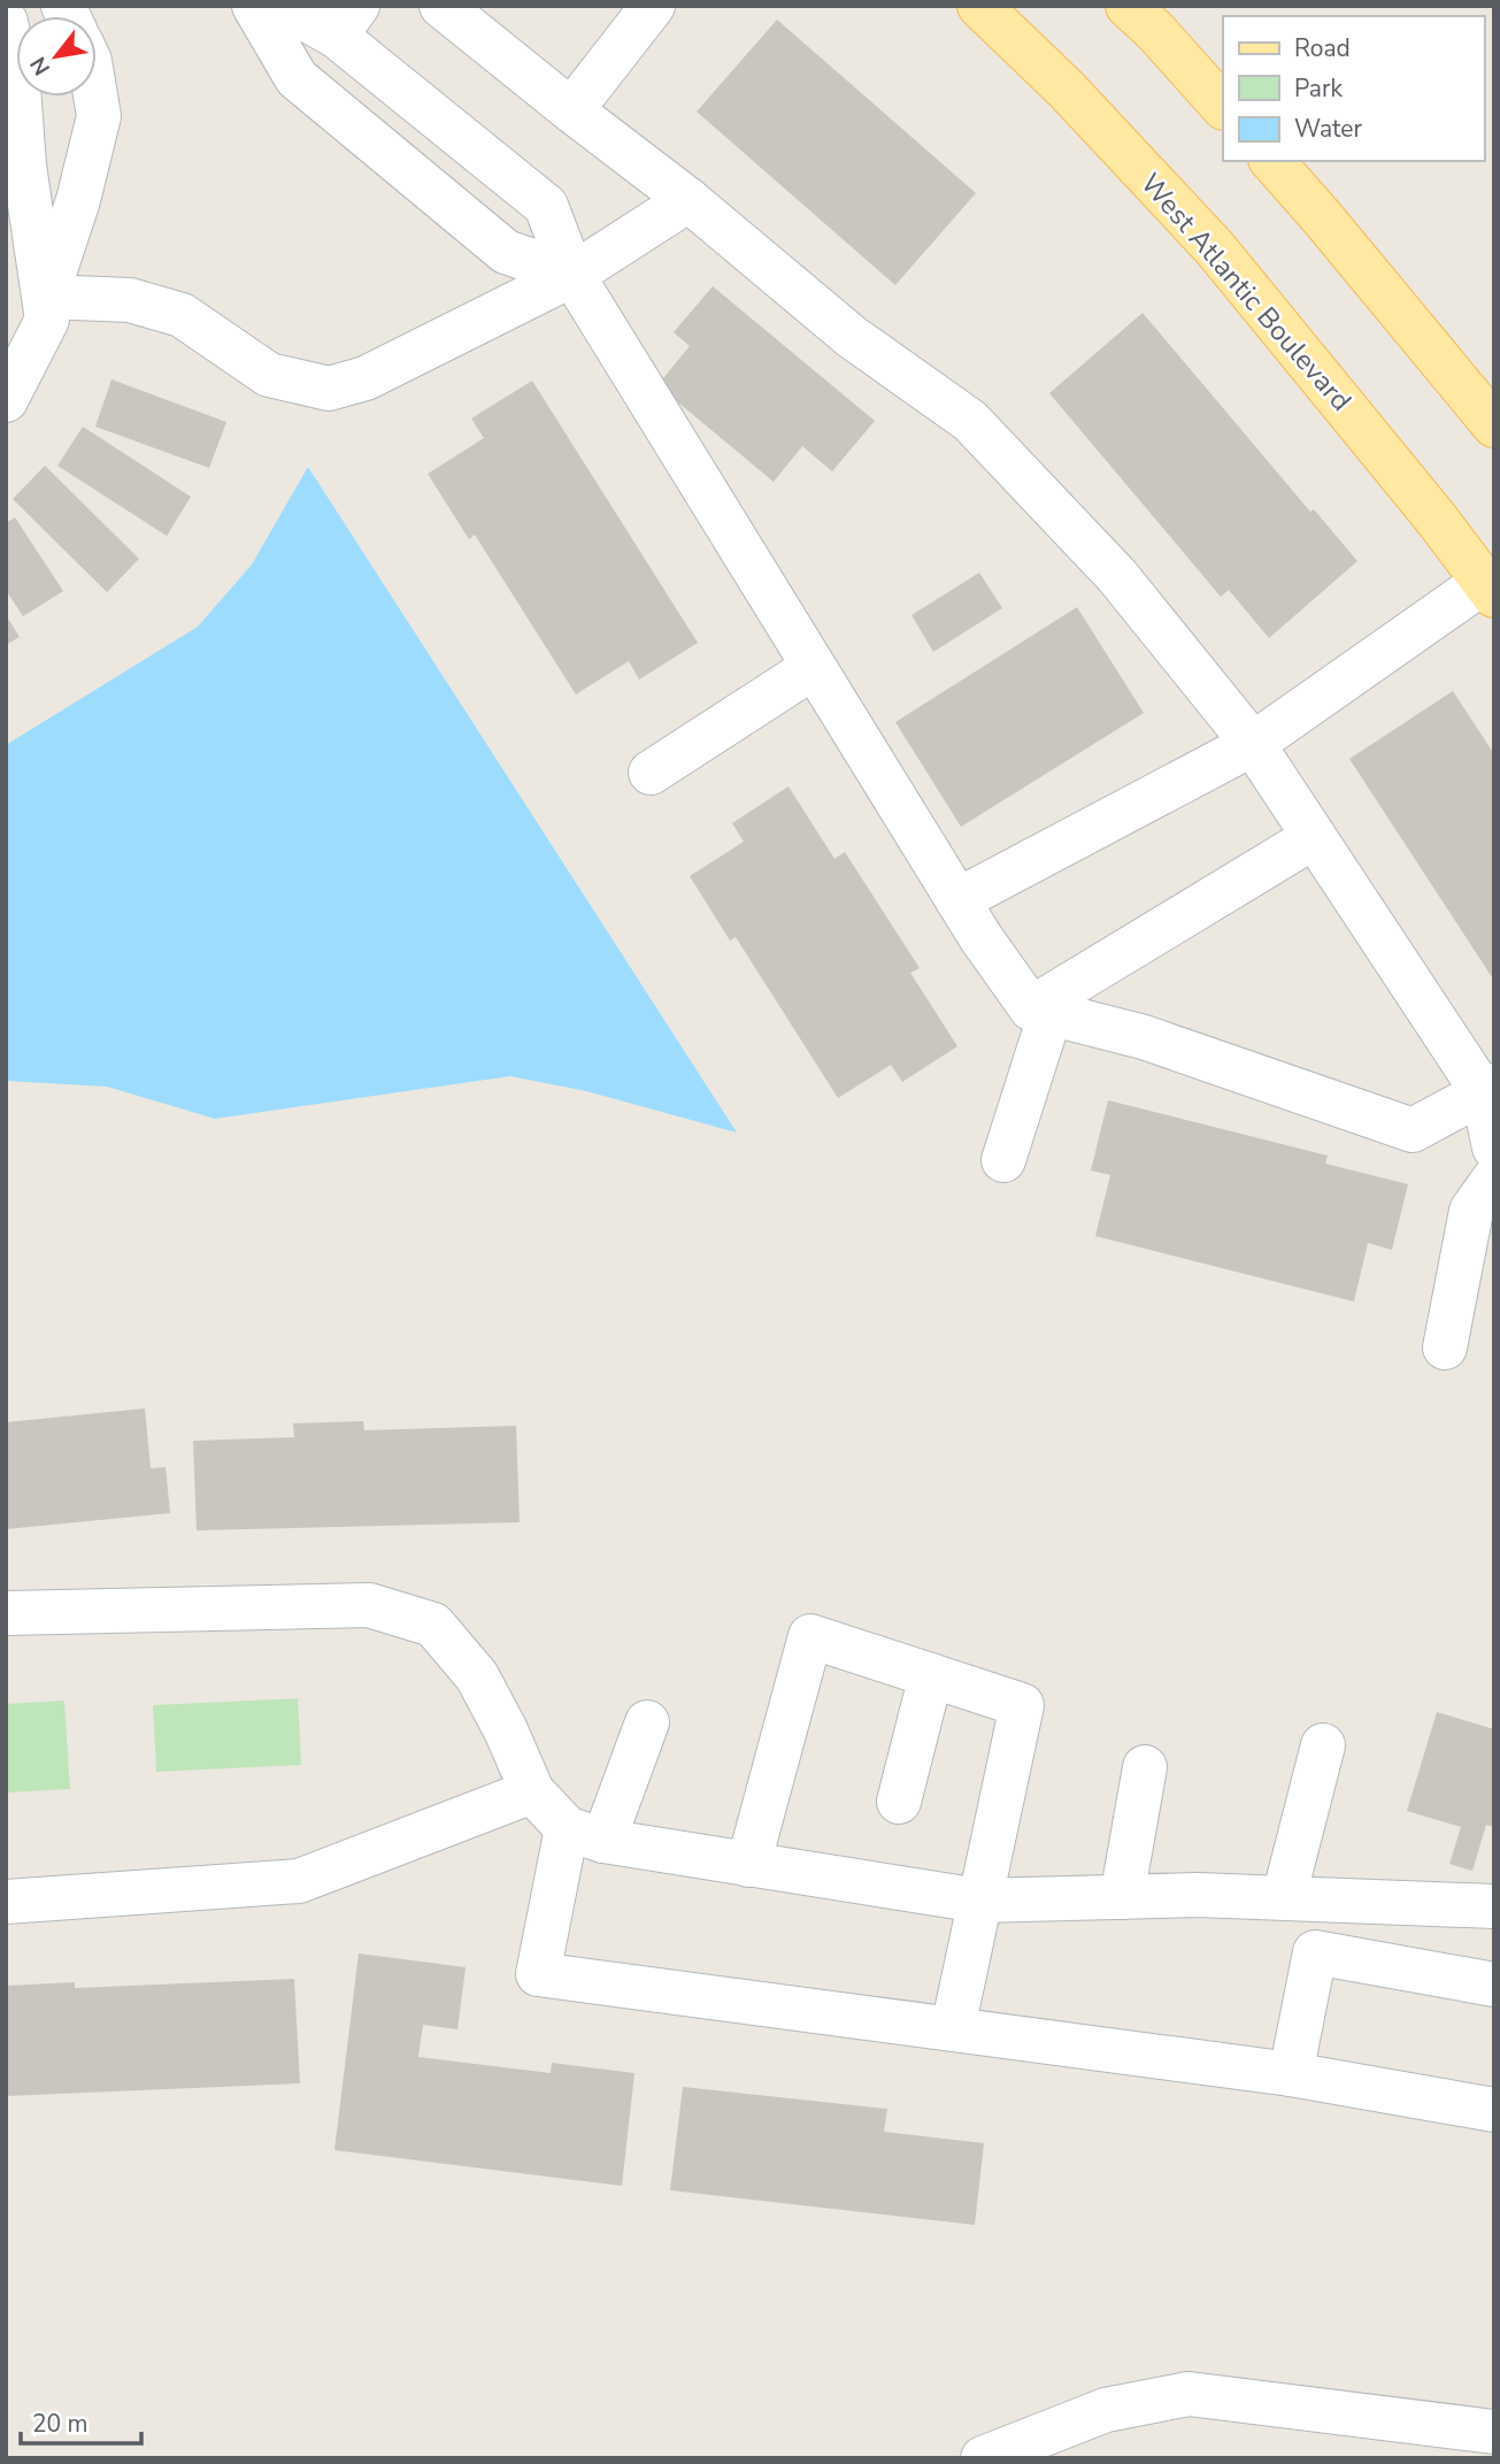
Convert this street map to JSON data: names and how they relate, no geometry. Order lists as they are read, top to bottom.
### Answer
{
  "streets": {
    "main road": ["West Atlantic Boulevard"]
  },
  "legend": ["Road", "Park", "Water"],
  "scale_bar": "20 m",
  "north": "bottom left"
}
